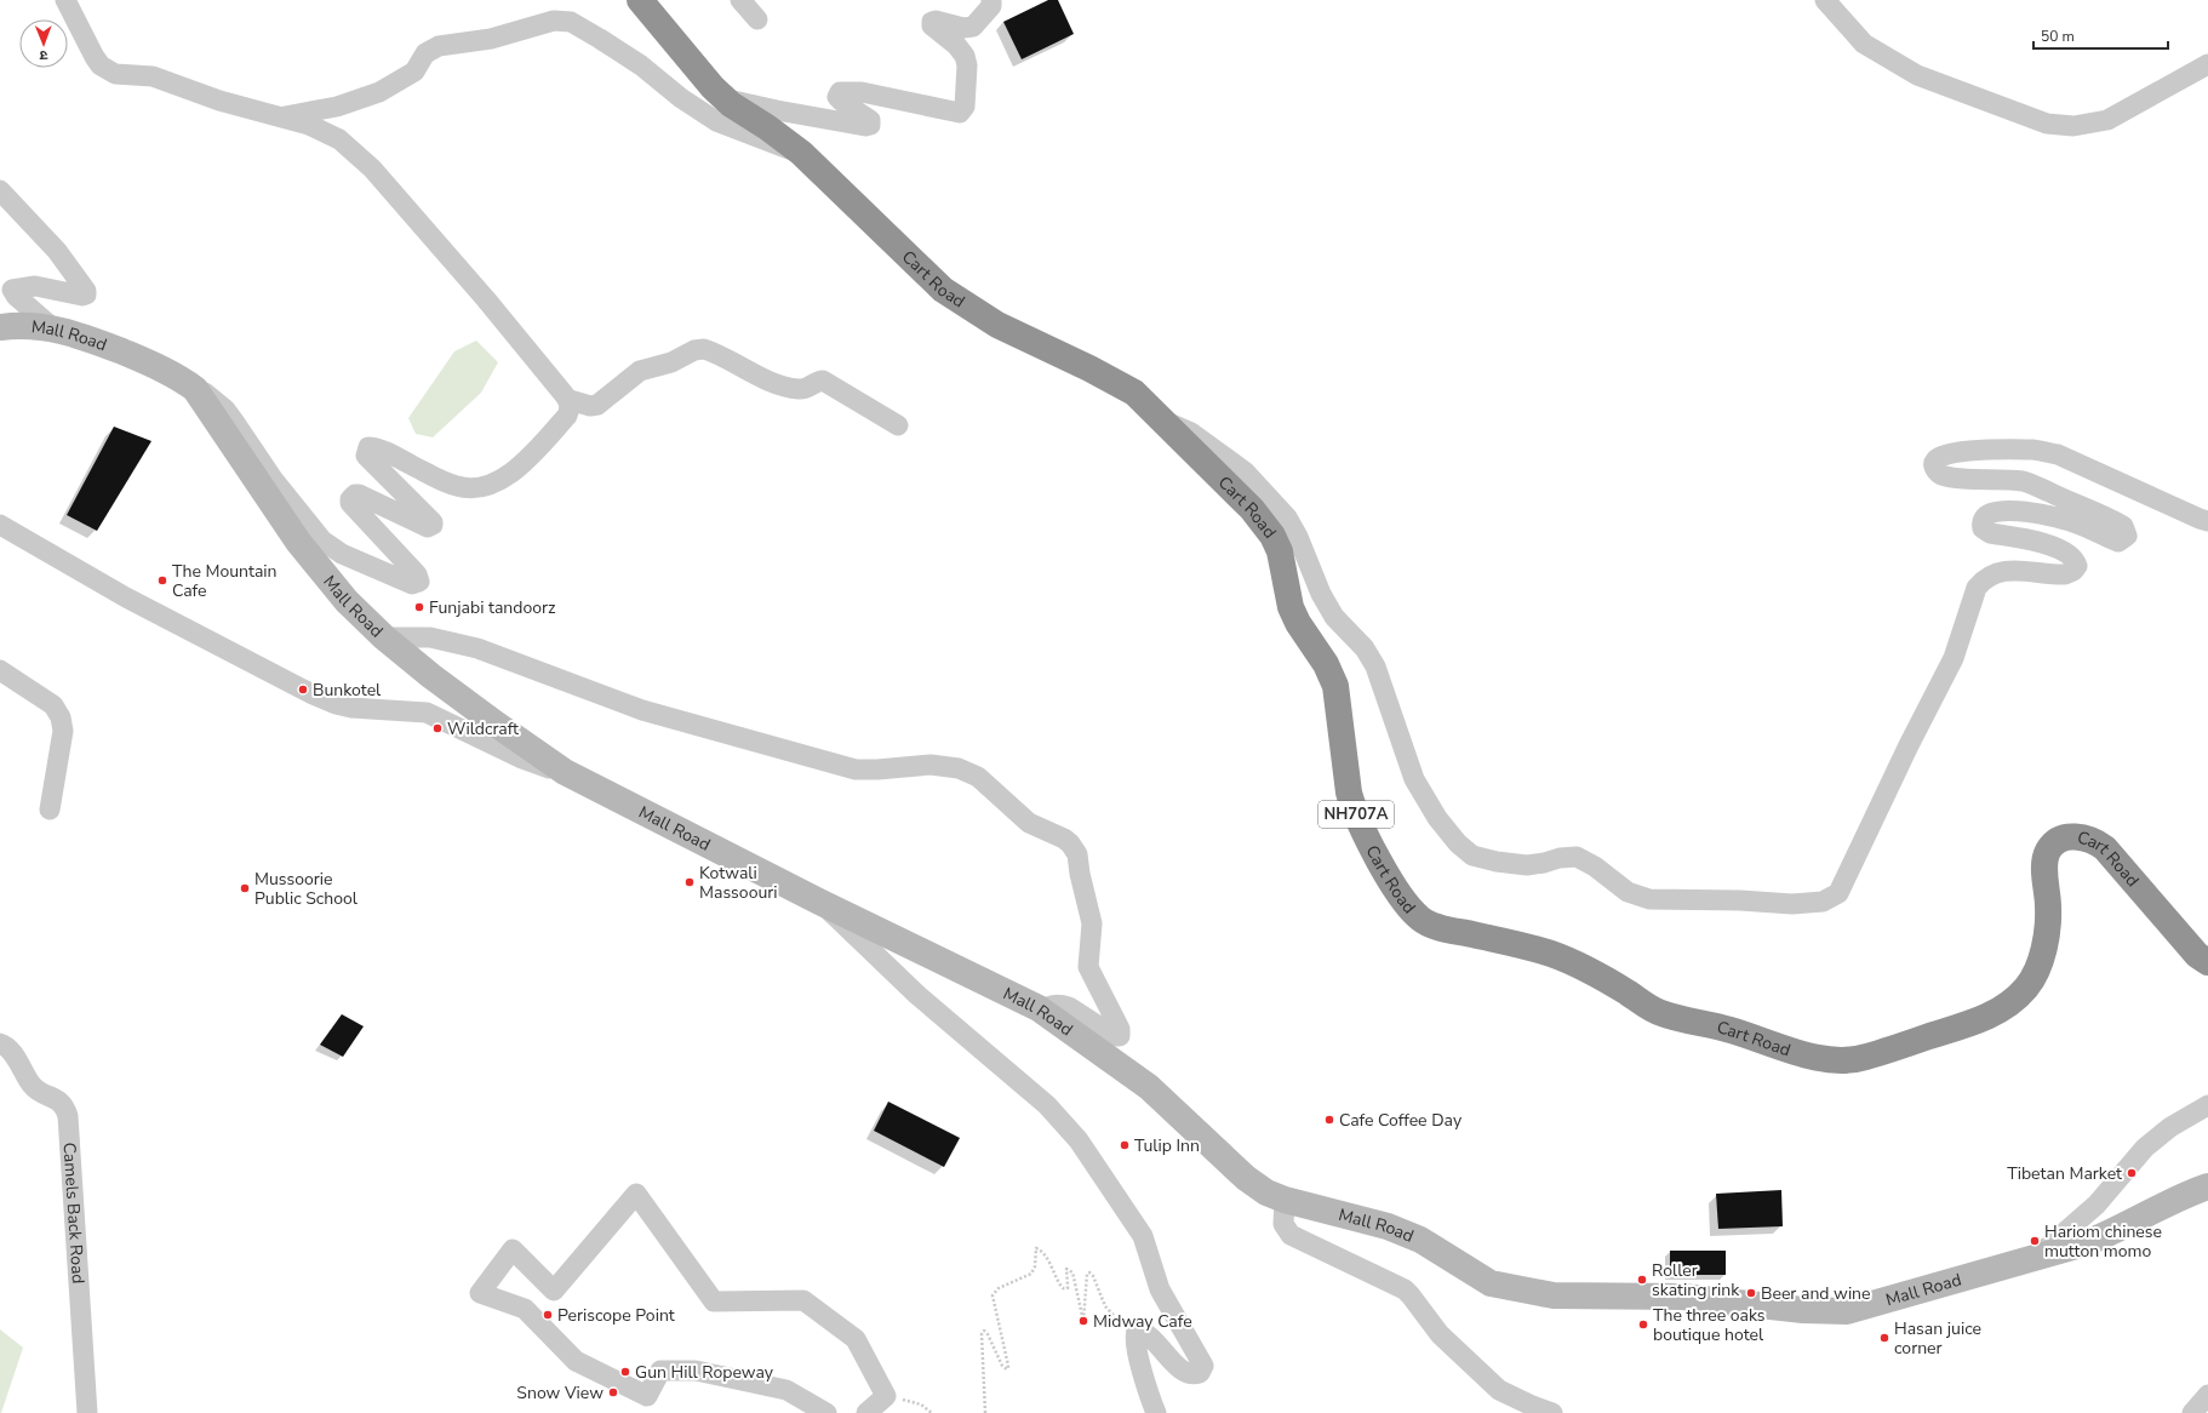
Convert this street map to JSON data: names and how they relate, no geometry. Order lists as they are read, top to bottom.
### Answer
{
  "streets": {
    "highway": ["Cart Road", "NH707A"],
    "street": ["Mall Road", "Camels Back Road"]
  },
  "places": [
    "The Mountain Cafe",
    "Funjabi tandoorz",
    "Bunkotel",
    "Wildcraft",
    "Kotwali Massoouri",
    "Mussoorie Public School",
    "Cafe Coffee Day",
    "Tulip Inn",
    "Tibetan Market",
    "Hariom chinese mutton momo",
    "Roller skating rink",
    "Beer and wine",
    "Periscope Point",
    "Midway Cafe",
    "The three oaks boutique hotel",
    "Hasan juice corner",
    "Gun Hill Ropeway",
    "Snow View"
  ],
  "scale_bar": "50 m",
  "north": "bottom"
}
